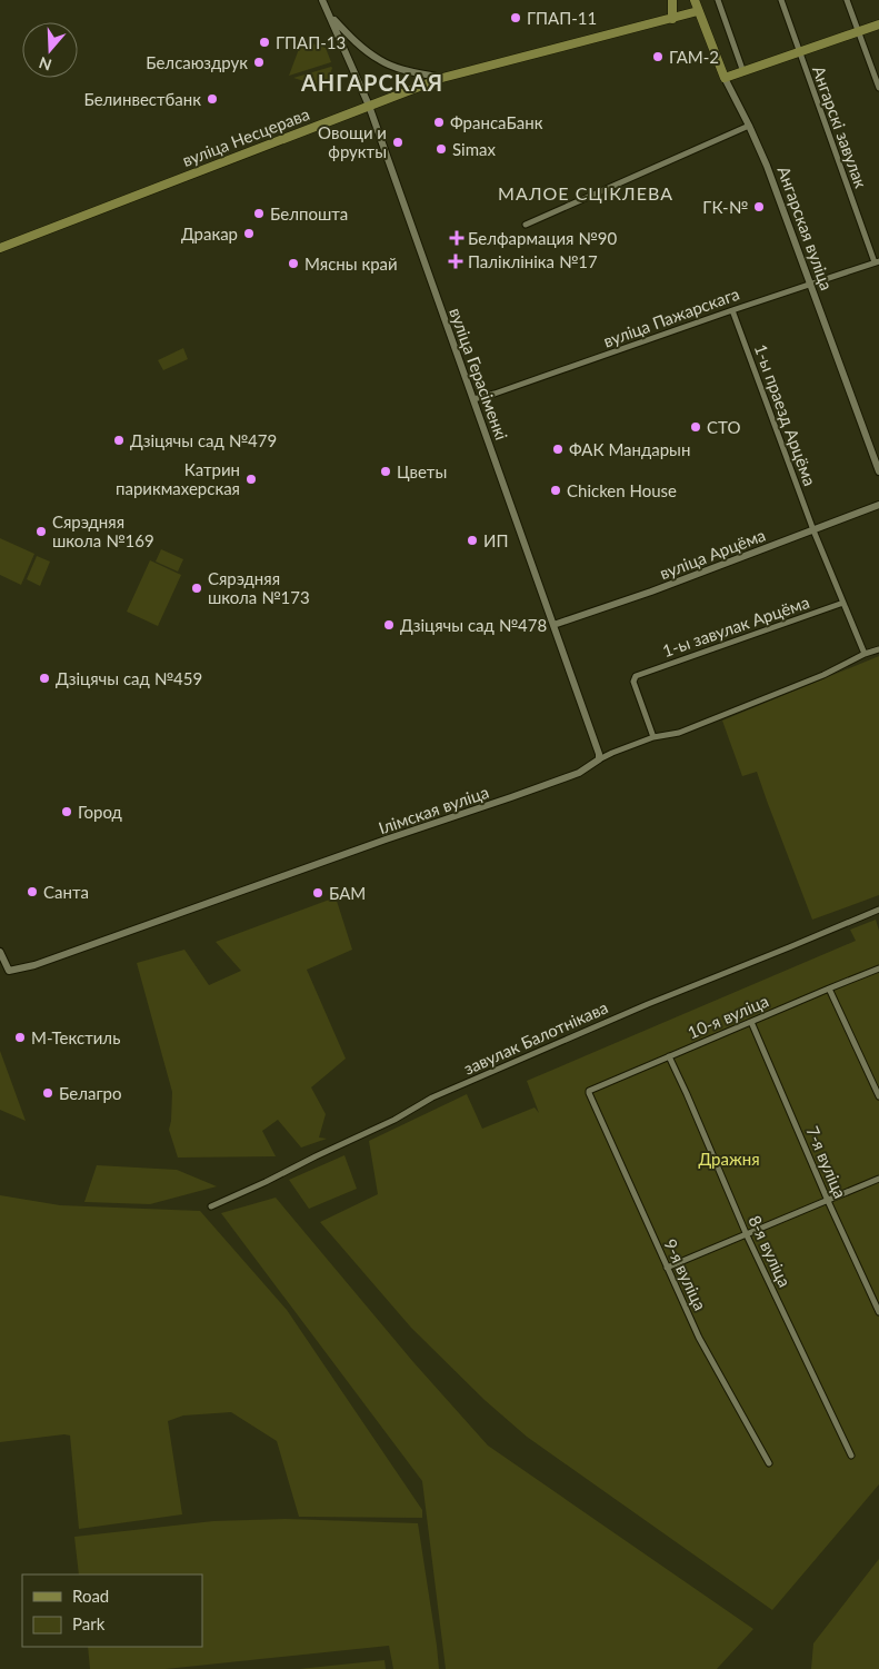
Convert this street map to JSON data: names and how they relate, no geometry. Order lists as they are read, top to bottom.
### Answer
{
  "streets": {
    "main road": ["вуліца Несцерава", "Ангарская вуліца"],
    "street": [
      "Ангарскі завулак",
      "вуліца Пажарскага",
      "вуліца Герасіменкі",
      "1-ы праезд Арцёма",
      "вуліца Арцёма",
      "1-ы завулак Арцёма",
      "Ілімская вуліца",
      "10-я вуліца",
      "завулак Балотнікава",
      "7-я вуліца",
      "8-я вуліца",
      "9-я вуліца"
    ]
  },
  "crossings": [
    ["Ангарскі завулак", "вуліца Пажарскага"],
    ["вуліца Несцерава", "Ангарская вуліца"],
    ["вуліца Несцерава", "вуліца Герасіменкі"],
    ["Ангарская вуліца", "вуліца Пажарскага"],
    ["вуліца Пажарскага", "вуліца Герасіменкі"],
    ["вуліца Пажарскага", "1-ы праезд Арцёма"],
    ["вуліца Герасіменкі", "вуліца Арцёма"],
    ["вуліца Герасіменкі", "Ілімская вуліца"],
    ["1-ы праезд Арцёма", "вуліца Арцёма"],
    ["1-ы завулак Арцёма", "Ілімская вуліца"],
    ["10-я вуліца", "7-я вуліца"],
    ["10-я вуліца", "8-я вуліца"],
    ["10-я вуліца", "9-я вуліца"]
  ],
  "districts": ["АНГАРСКАЯ", "МАЛОЕ СЦІКЛЕВА"],
  "parks": ["Дражня"],
  "places": {
    "other": [
      "ГПАП-11",
      "ГПАП-13",
      "ГАМ-2",
      "Белсаюздрук",
      "Белинвестбанк",
      "ФрансаБанк",
      "Овощи и фрукты",
      "Simax",
      "ГК-№",
      "Белпошта",
      "Дракар",
      "Мясны край",
      "СТО",
      "Дзіцячы сад №479",
      "ФАК Мандарын",
      "Цветы",
      "Катрин парикмахерская",
      "Chicken House",
      "Сярэдняя школа №169",
      "ИП",
      "Сярэдняя школа №173",
      "Дзіцячы сад №478",
      "Дзіцячы сад №459",
      "Город",
      "Санта",
      "БАМ",
      "М-Текстиль",
      "Белагро"
    ],
    "health": ["Белфармация №90", "Паліклініка №17"]
  },
  "legend": ["Road", "Park"],
  "north": "bottom"
}
